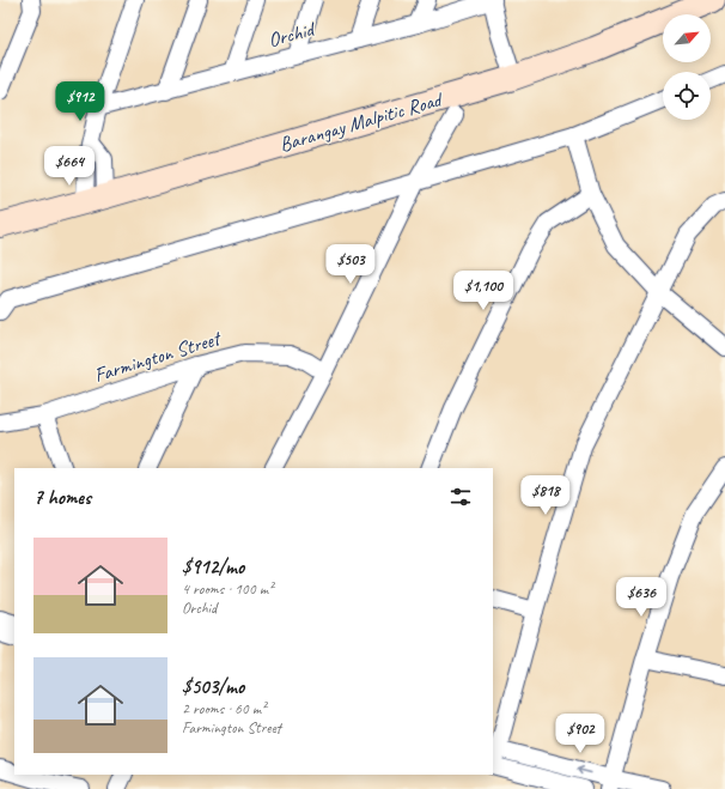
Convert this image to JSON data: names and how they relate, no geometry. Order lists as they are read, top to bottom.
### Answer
{
  "streets": {
    "street": ["Orchid", "Barangay Malpitic Road", "Farmington Street"]
  },
  "north": "top right",
  "page": {
    "price": [
      "$912",
      "$664",
      "$503",
      "$1,100",
      "$818",
      "$636",
      "$902"
    ],
    "heading": "7 homes",
    "list": [
      {
        "name": "$912/mo",
        "note": "4 rooms · 100 m² · Orchid"
      },
      {
        "name": "$503/mo",
        "note": "2 rooms · 60 m² · Farmington Street"
      }
    ]
  }
}
